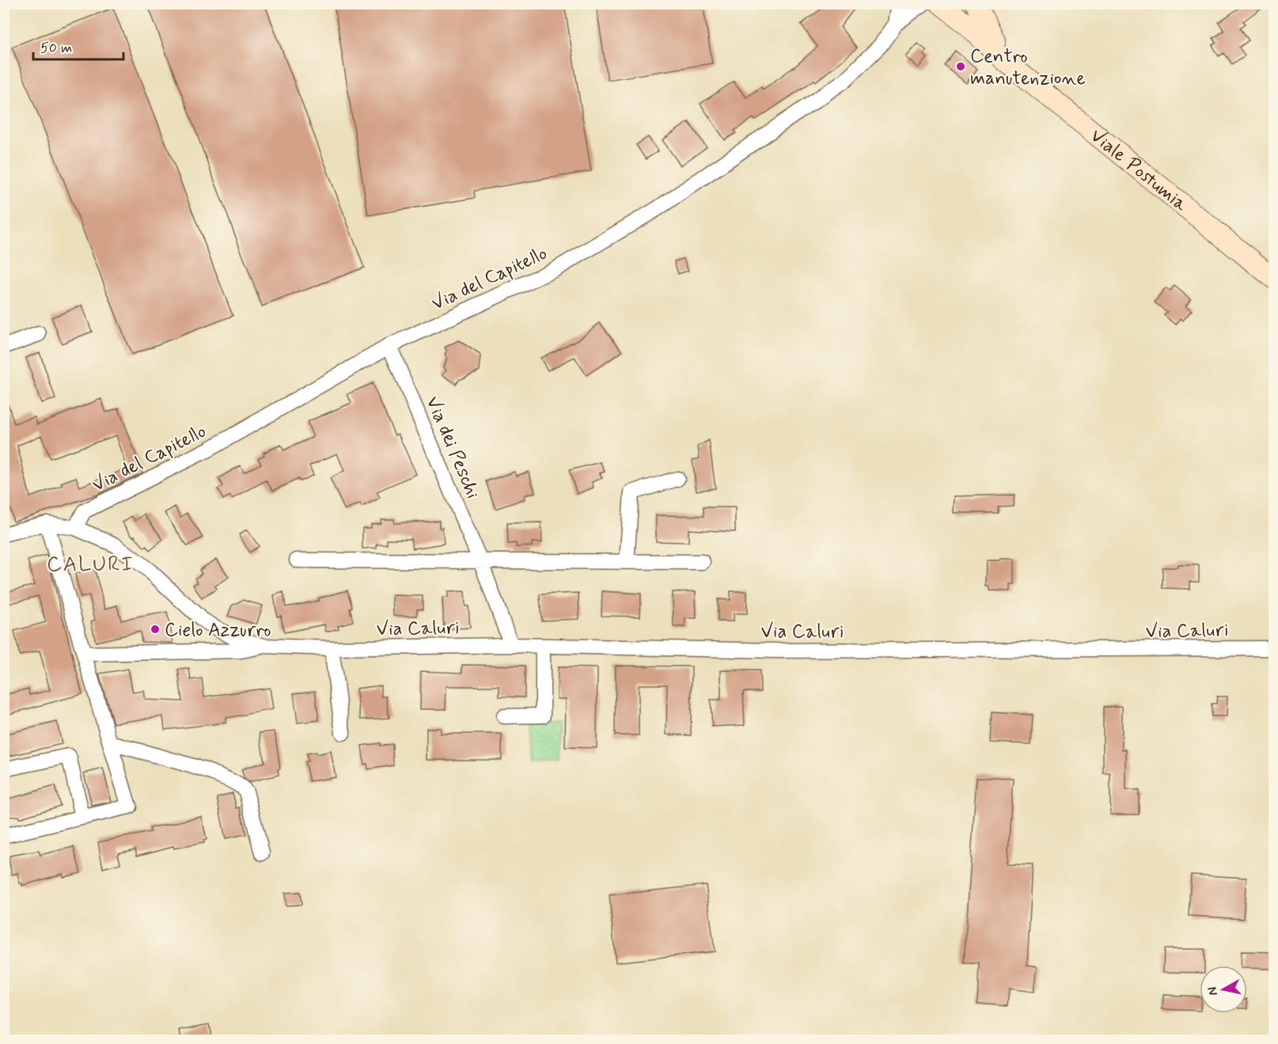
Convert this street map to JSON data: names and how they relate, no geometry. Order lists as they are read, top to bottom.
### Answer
{
  "streets": {
    "main road": ["Viale Postumia"],
    "street": ["Via del Capitello", "Via dei Peschi", "Via Caluri"]
  },
  "crossings": [
    ["Via del Capitello", "Via dei Peschi"],
    ["Via del Capitello", "Via Caluri"],
    ["Via dei Peschi", "Via Caluri"]
  ],
  "districts": ["CALURI"],
  "places": ["Centro manutenzione", "Cielo Azzurro"],
  "scale_bar": "50 m",
  "north": "left"
}
